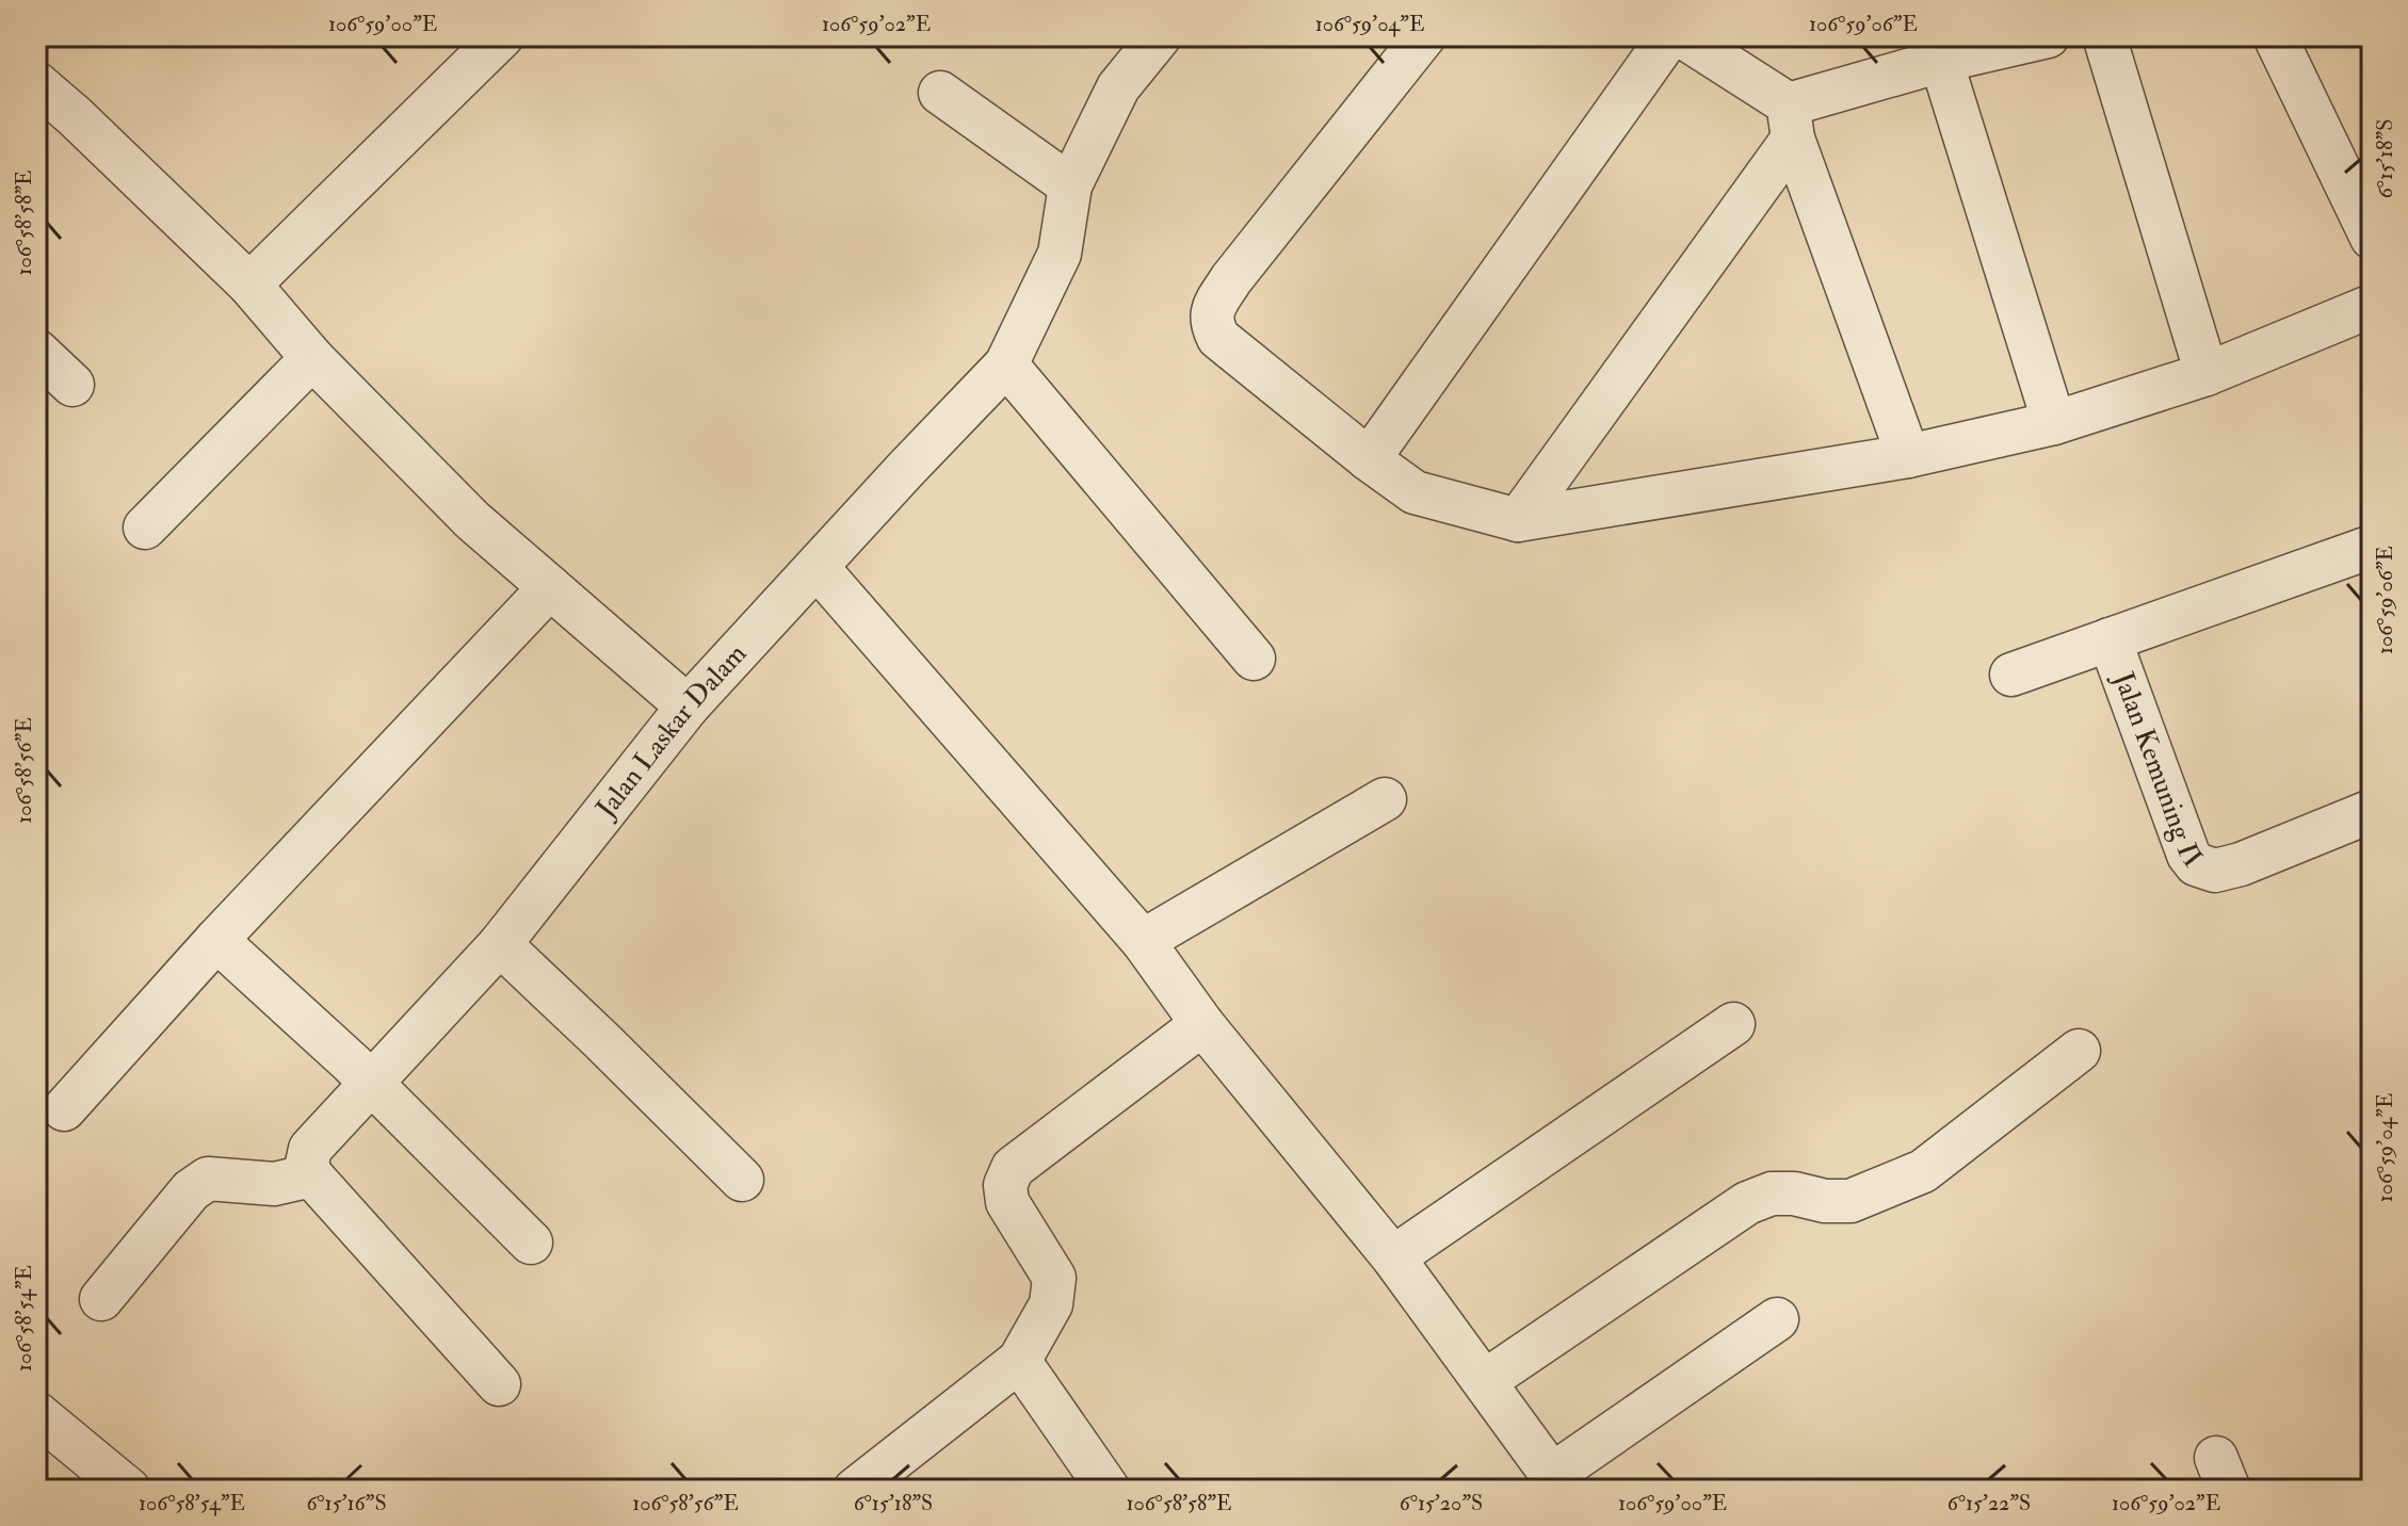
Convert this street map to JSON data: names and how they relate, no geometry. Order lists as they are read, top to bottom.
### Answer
{
  "streets": {
    "street": ["Jalan Laskar Dalam", "Jalan Kemuning II"]
  },
  "coordinates": [
    "106°59'00\"E",
    "106°59'02\"E",
    "106°59'04\"E",
    "106°59'06\"E",
    "6°15'18\"S",
    "106°58'58\"E",
    "106°58'56\"E",
    "106°58'54\"E",
    "6°15'16\"S",
    "6°15'20\"S",
    "6°15'22\"S"
  ]
}
